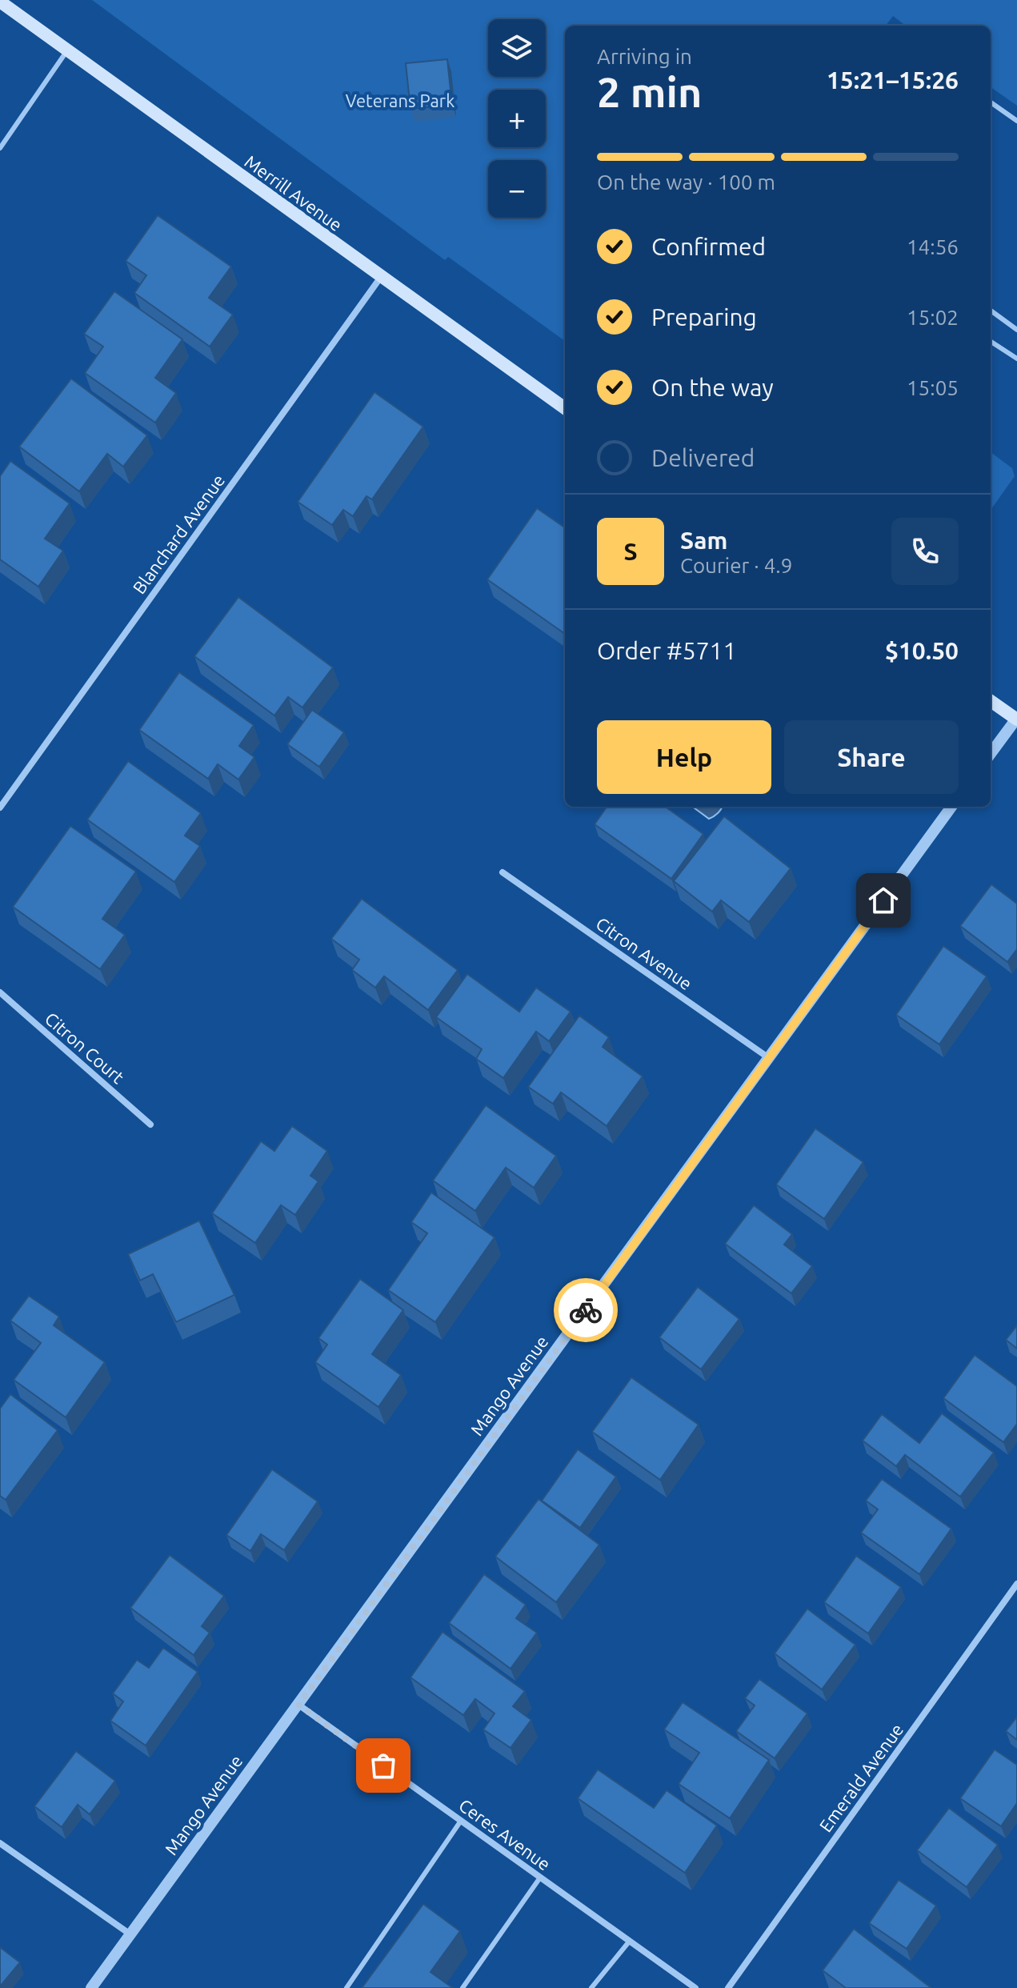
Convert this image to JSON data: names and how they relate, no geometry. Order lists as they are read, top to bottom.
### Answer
{
  "streets": {
    "main road": ["Merrill Avenue"],
    "street": [
      "Blanchard Avenue",
      "Citron Avenue",
      "Citron Court",
      "Mango Avenue",
      "Emerald Avenue",
      "Ceres Avenue"
    ]
  },
  "crossings": [
    ["Merrill Avenue", "Blanchard Avenue"],
    ["Citron Avenue", "Mango Avenue"],
    ["Mango Avenue", "Ceres Avenue"]
  ],
  "parks": ["Veterans Park"],
  "page": {
    "map_buttons": ["+", "−"],
    "heading": ["2 min", "Arriving in", "15:21–15:26"],
    "panel": [
      "Sam",
      "Courier · 4.9",
      "Order #5711",
      "$10.50"
    ],
    "bar": "On the way · 100 m",
    "list": [
      ["Confirmed", "14:56"],
      ["Preparing", "15:02"],
      ["On the way", "15:05"],
      "Delivered"
    ],
    "round": "S",
    "buttons": ["Help", "Share"]
  }
}
